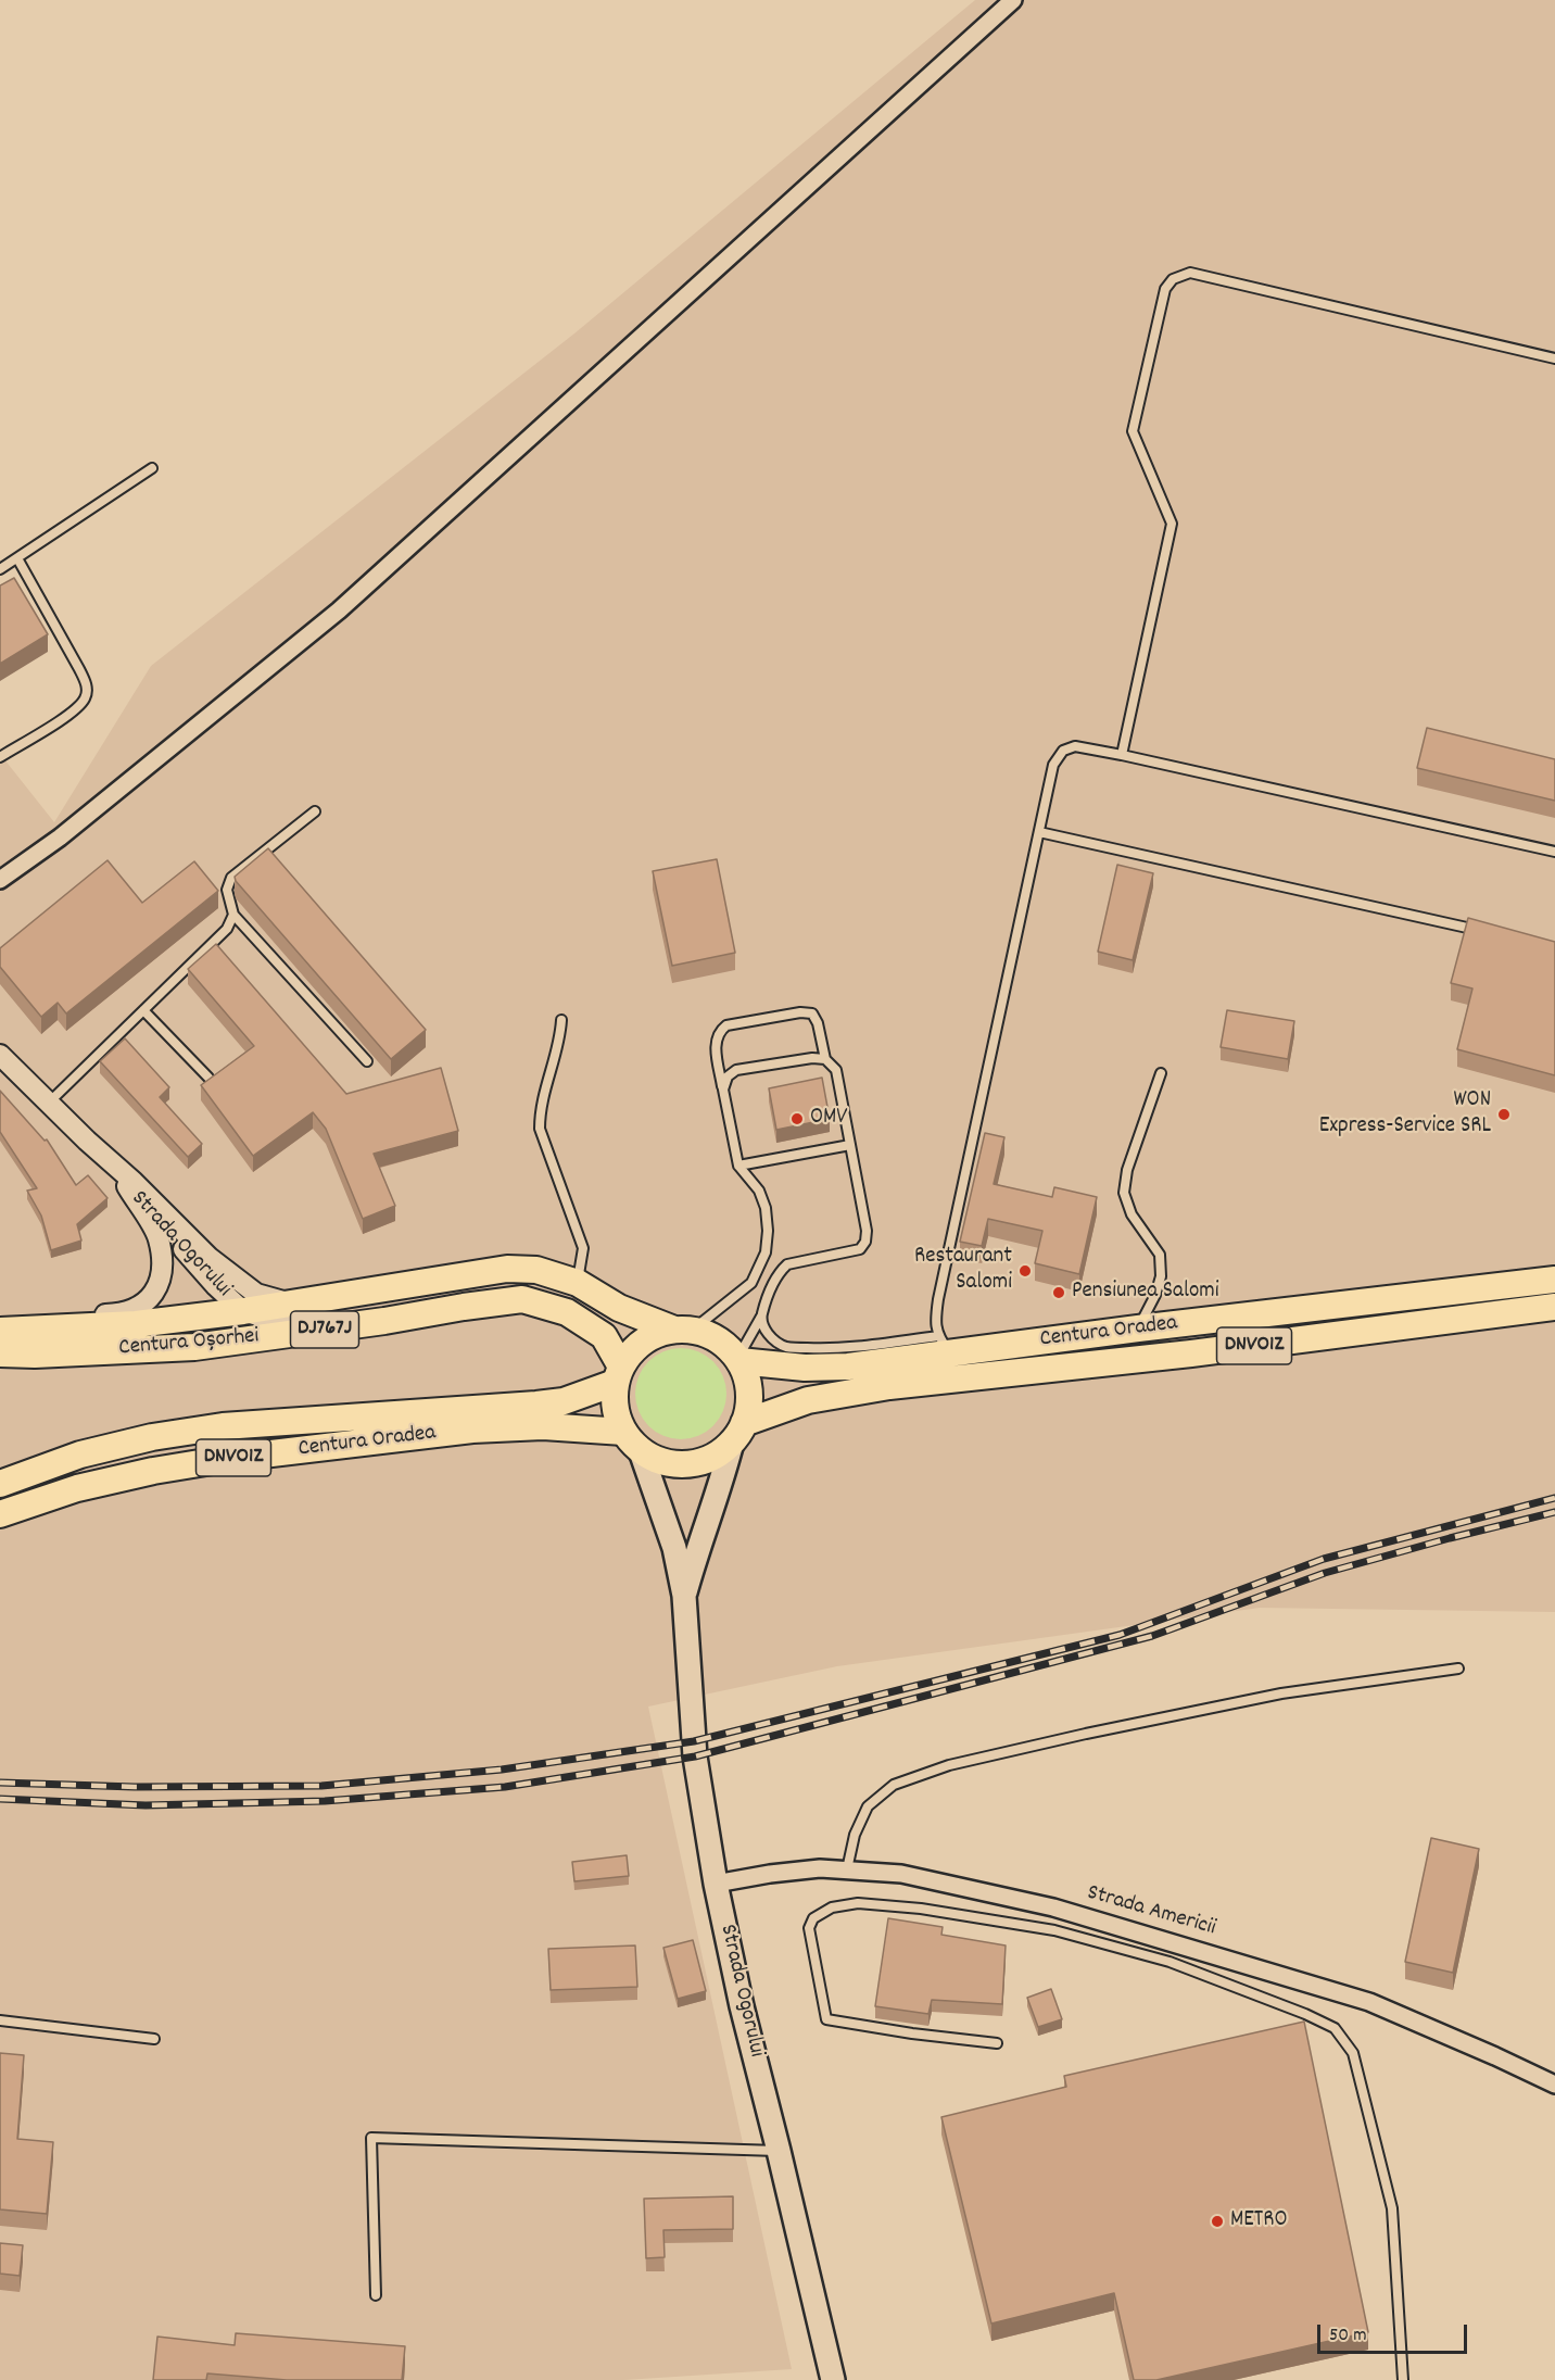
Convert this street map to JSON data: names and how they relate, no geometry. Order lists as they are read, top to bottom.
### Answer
{
  "streets": {
    "main road": [
      "Strada Ogorului",
      "DJ767J",
      "Centura Oradea",
      "Centura Oșorhei",
      "DNVO1Z"
    ],
    "street": ["Strada Americii"]
  },
  "crossings": [
    ["Strada Ogorului", "DJ767J"],
    ["Strada Ogorului", "Centura Oradea"],
    ["Strada Ogorului", "Centura Oșorhei"],
    ["Strada Ogorului", "DNVO1Z"],
    ["Strada Ogorului", "Strada Americii"],
    ["DJ767J", "Centura Oradea"],
    ["DJ767J", "Centura Oșorhei"],
    ["DJ767J", "DNVO1Z"],
    ["Centura Oradea", "Centura Oșorhei"],
    ["Centura Oradea", "DNVO1Z"],
    ["Centura Oșorhei", "DNVO1Z"]
  ],
  "places": [
    "WON Express-Service SRL",
    "OMV",
    "Restaurant Salomi",
    "Pensiunea Salomi",
    "METRO"
  ],
  "scale_bar": "50 m"
}
